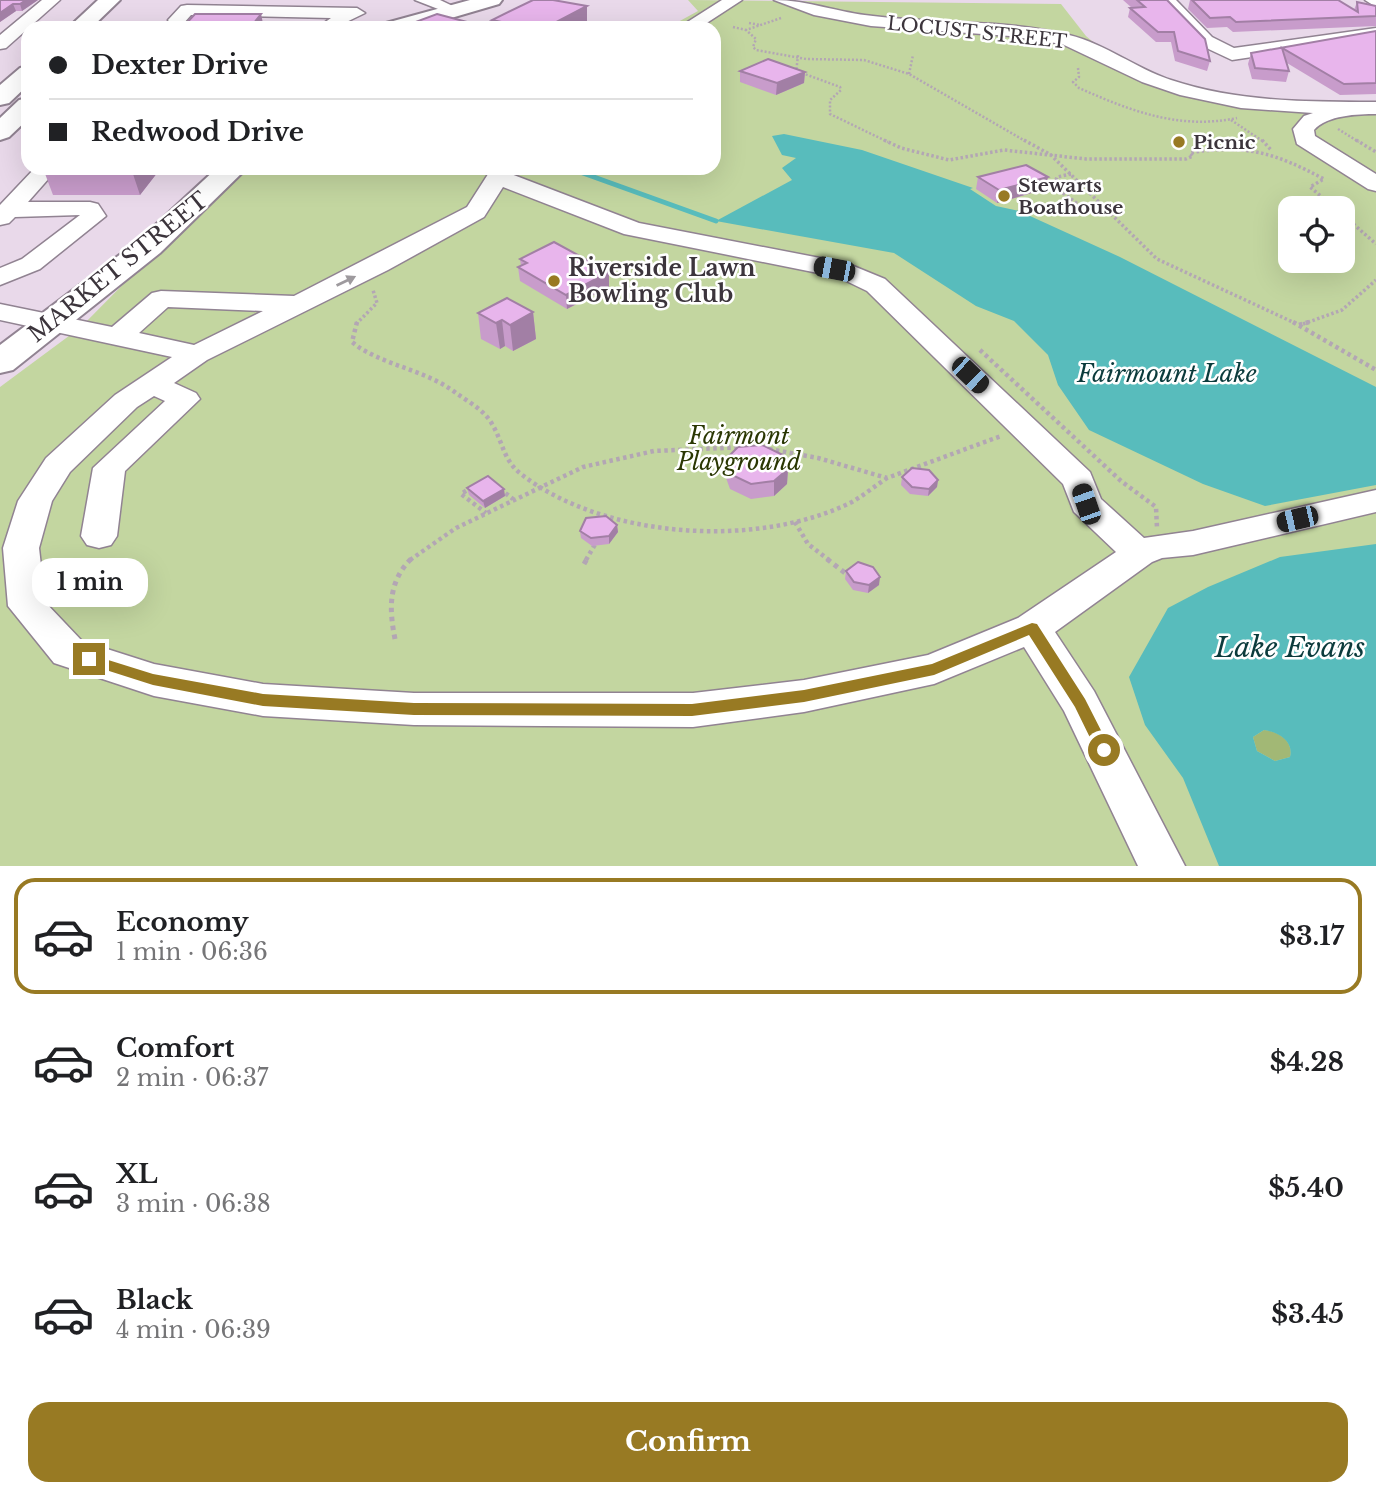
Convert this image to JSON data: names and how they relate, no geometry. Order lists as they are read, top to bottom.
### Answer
{
  "streets": {
    "main road": ["MARKET STREET"],
    "street": ["LOCUST STREET"]
  },
  "water": ["Fairmount Lake", "Lake Evans"],
  "parks": ["Fairmont Playground"],
  "places": ["Picnic", "Stewarts Boathouse", "Riverside Lawn Bowling Club"],
  "page": {
    "banner": ["Dexter Drive", "Redwood Drive"],
    "bubble": "1 min",
    "list": [
      {
        "name": "Economy",
        "note": "1 min · 06:36",
        "value": "$3.17"
      },
      {
        "name": "Comfort",
        "note": "2 min · 06:37",
        "value": "$4.28"
      },
      {
        "name": "XL",
        "note": "3 min · 06:38",
        "value": "$5.40"
      },
      {
        "name": "Black",
        "note": "4 min · 06:39",
        "value": "$3.45"
      }
    ],
    "buttons": "Confirm"
  }
}
